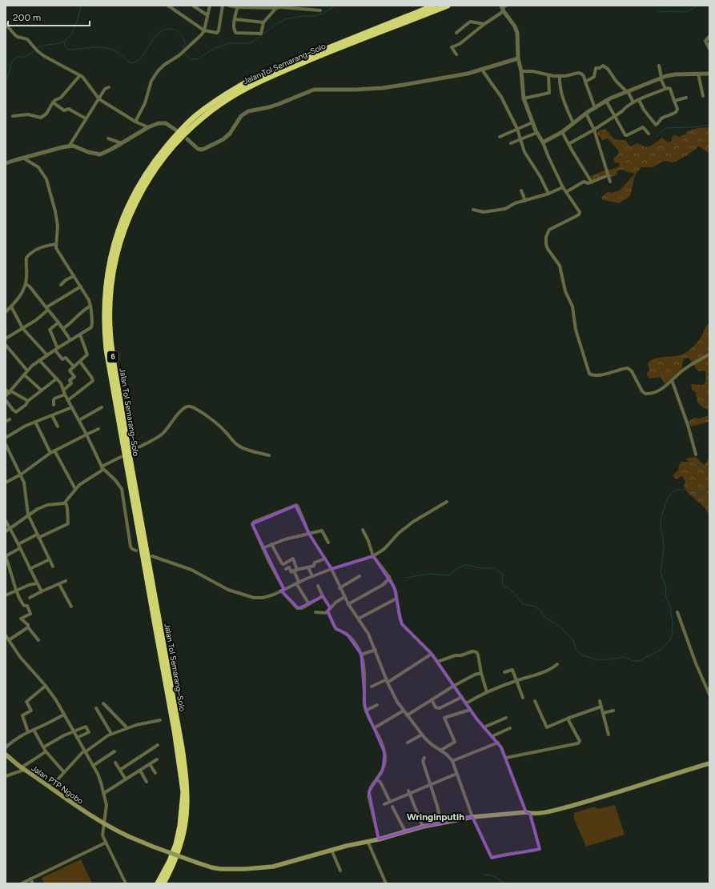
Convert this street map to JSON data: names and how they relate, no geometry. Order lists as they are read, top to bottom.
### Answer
{
  "streets": {
    "highway": ["Jalan Tol Semarang–Solo", "6"],
    "main road": ["Jalan PTP Ngobo"]
  },
  "districts": ["Wringinputih"],
  "scale_bar": "200 m"
}
